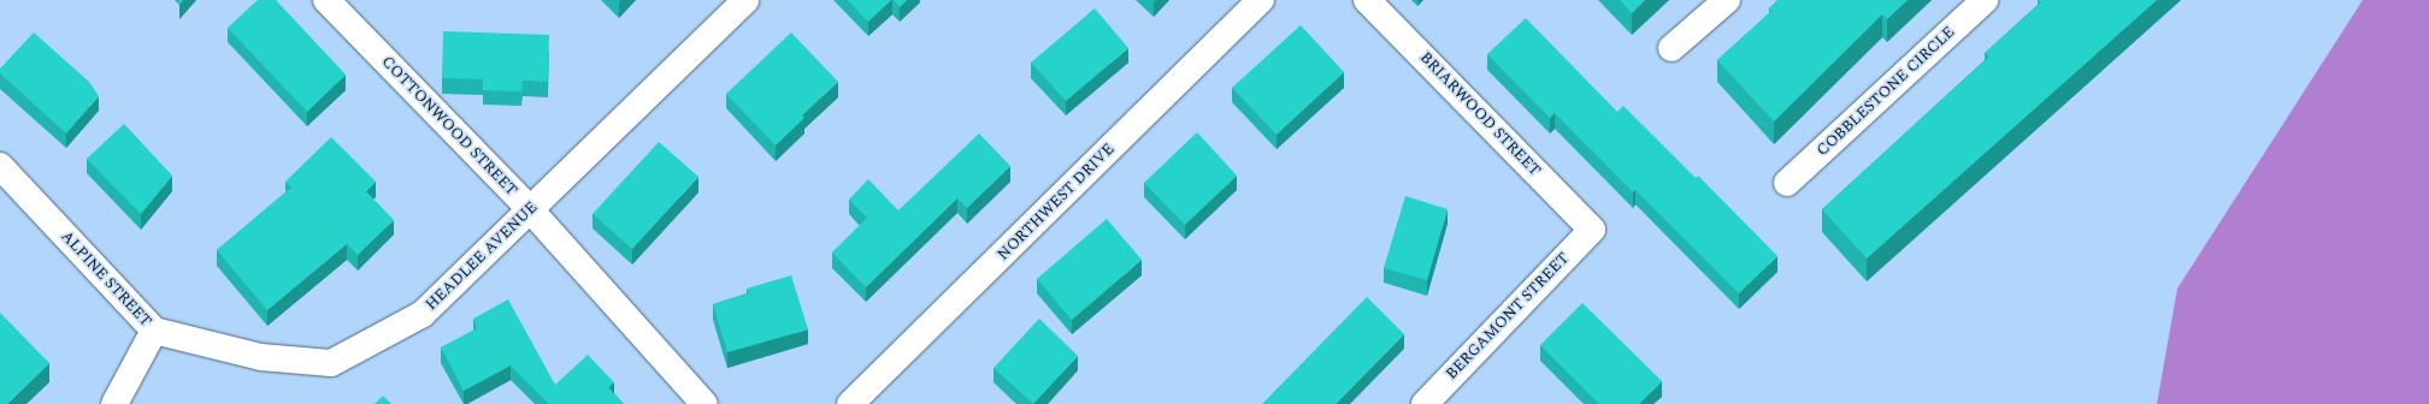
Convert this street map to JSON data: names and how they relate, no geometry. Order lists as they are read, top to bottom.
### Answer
{
  "streets": {
    "street": [
      "COBBLESTONE CIRCLE",
      "BRIARWOOD STREET",
      "COTTONWOOD STREET",
      "NORTHWEST DRIVE",
      "HEADLEE AVENUE",
      "ALPINE STREET",
      "BERGAMONT STREET"
    ]
  },
  "crossings": [
    ["BRIARWOOD STREET", "BERGAMONT STREET"],
    ["COTTONWOOD STREET", "HEADLEE AVENUE"],
    ["HEADLEE AVENUE", "ALPINE STREET"]
  ]
}
